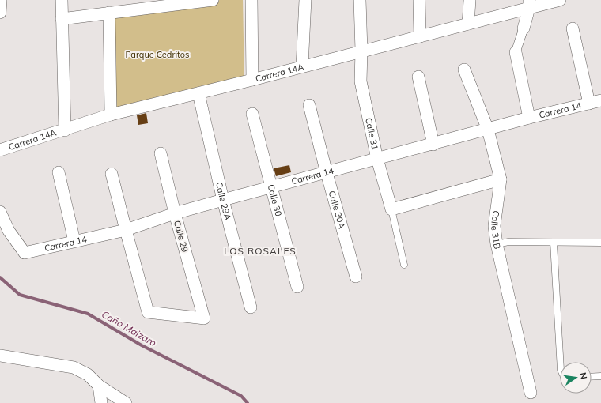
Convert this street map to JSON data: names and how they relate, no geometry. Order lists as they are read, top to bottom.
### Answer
{
  "streets": {
    "street": [
      "Carrera 14A",
      "Carrera 14",
      "Calle 31",
      "Calle 30",
      "Calle 29A",
      "Calle 30A",
      "Calle 31B",
      "Calle 29"
    ]
  },
  "crossings": [
    ["Carrera 14A", "Calle 31"],
    ["Carrera 14A", "Calle 29A"],
    ["Carrera 14", "Calle 31"],
    ["Carrera 14", "Calle 30"],
    ["Carrera 14", "Calle 29A"],
    ["Carrera 14", "Calle 30A"],
    ["Carrera 14", "Calle 31B"],
    ["Carrera 14", "Calle 29"]
  ],
  "districts": ["LOS ROSALES"],
  "water": ["Caño Maizaro"],
  "parks": ["Parque Cedritos"],
  "north": "right"
}
